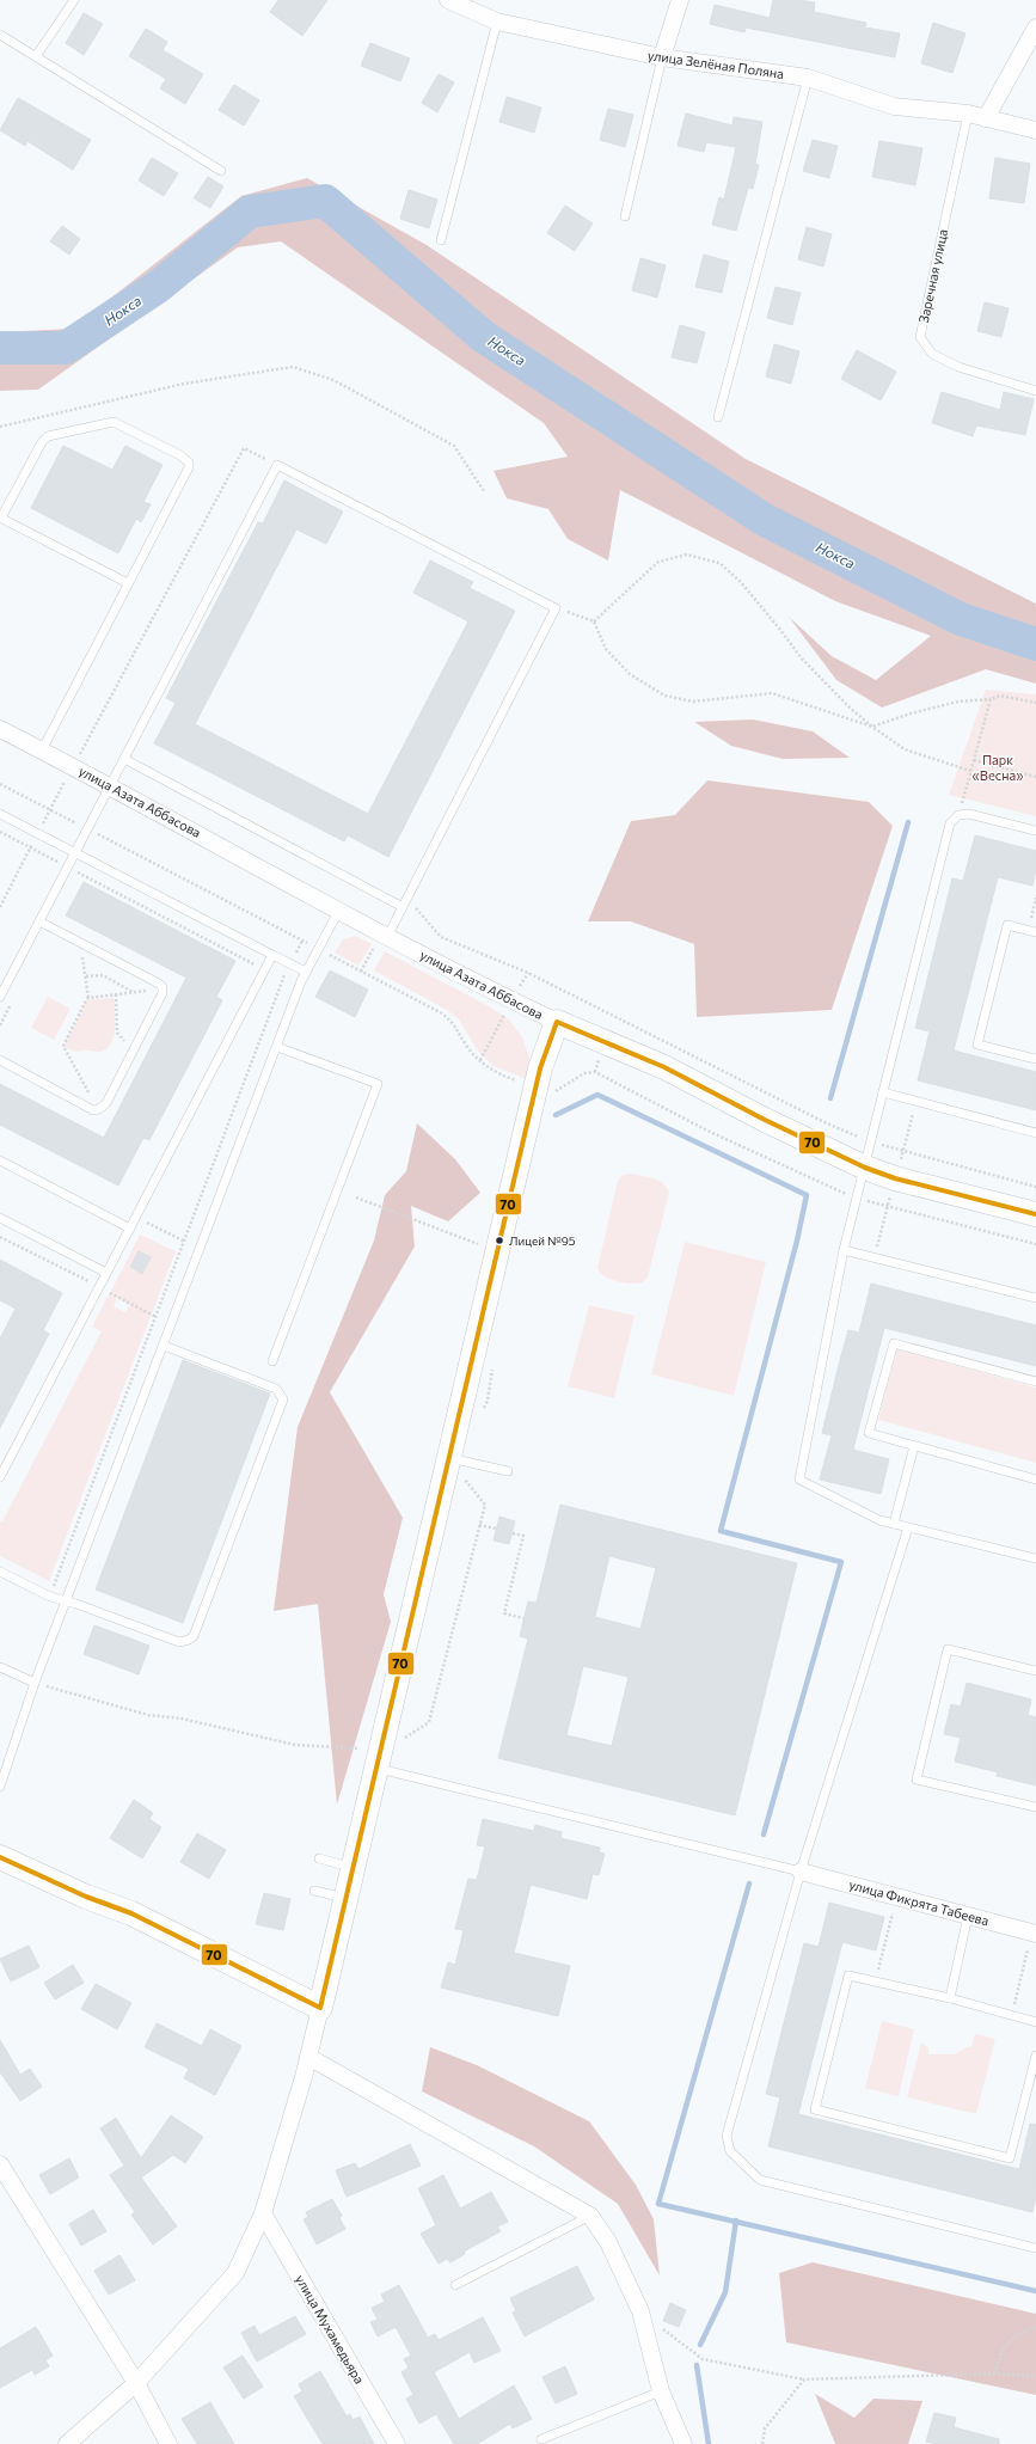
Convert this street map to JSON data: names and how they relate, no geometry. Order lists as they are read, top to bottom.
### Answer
{
  "streets": {
    "street": [
      "улица Зелёная Поляна",
      "улица Азата Аббасова",
      "улица Фикрята Табеева",
      "улица Мухамедьяра"
    ],
    "lane": ["Заречная улица"]
  },
  "crossings": [
    ["улица Зелёная Поляна", "Заречная улица"]
  ],
  "water": ["Нокса"],
  "parks": ["Парк «Весна»"],
  "places": ["Лицей №95"],
  "lines": ["transit line 70"]
}
